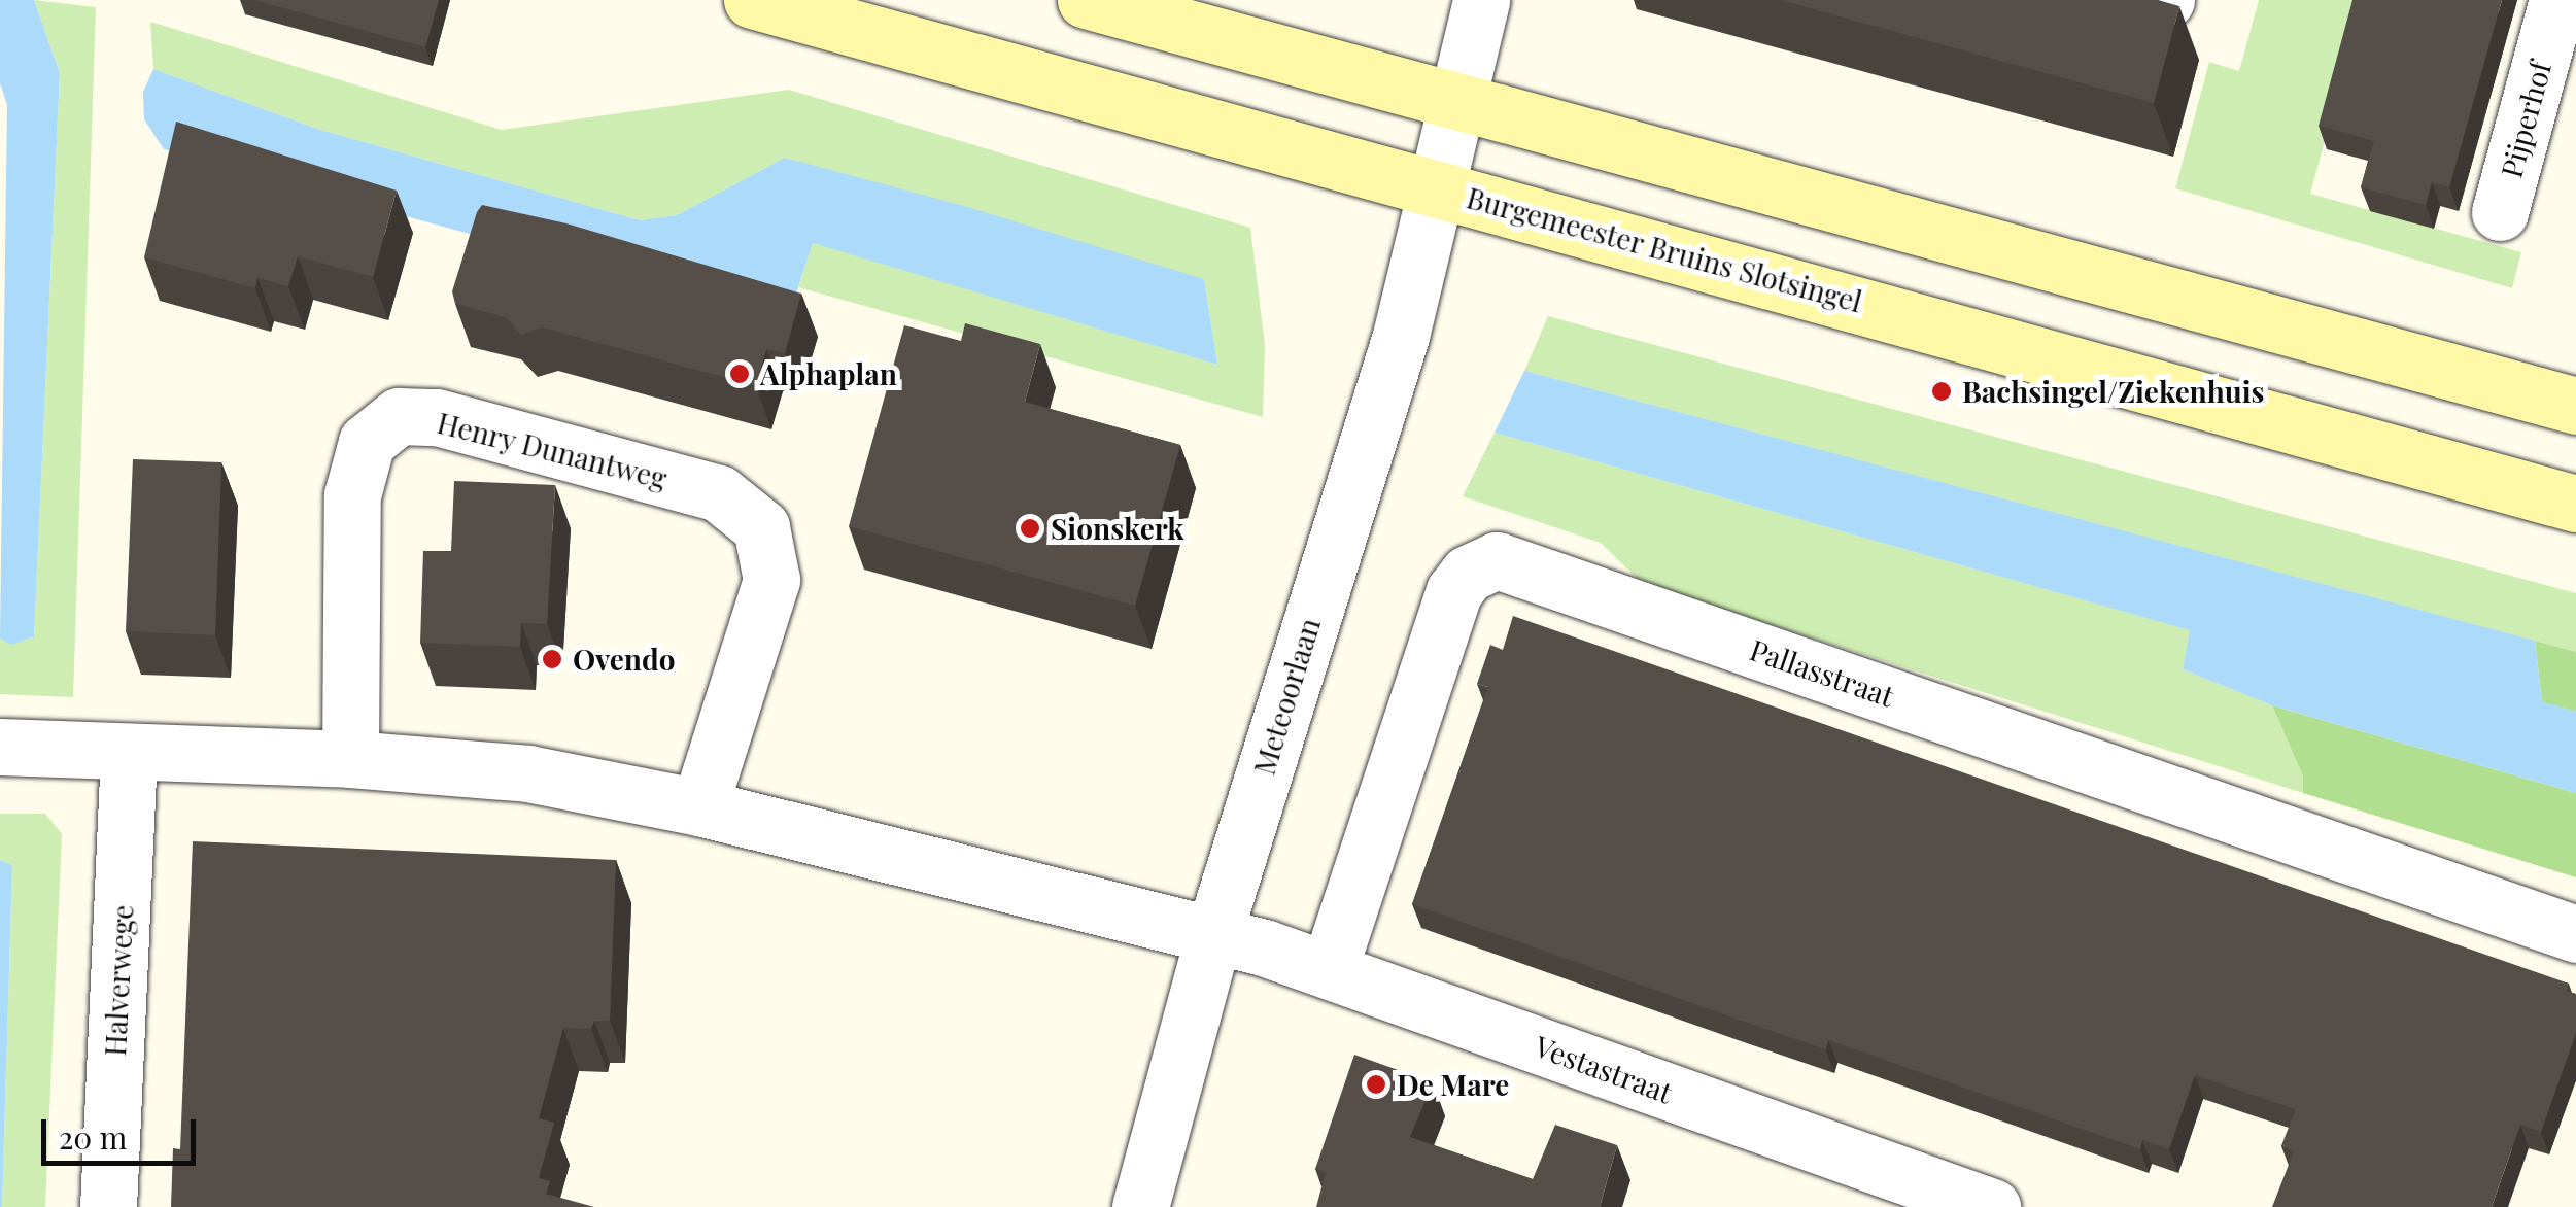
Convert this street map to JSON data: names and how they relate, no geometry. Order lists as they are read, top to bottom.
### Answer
{
  "streets": {
    "main road": ["Burgemeester Bruins Slotsingel"],
    "street": [
      "Pijperhof",
      "Henry Dunantweg",
      "Pallasstraat",
      "Meteoorlaan",
      "Halverwege",
      "Vestastraat"
    ]
  },
  "crossings": [
    ["Burgemeester Bruins Slotsingel", "Meteoorlaan"],
    ["Pallasstraat", "Vestastraat"],
    ["Meteoorlaan", "Vestastraat"]
  ],
  "places": [
    "Alphaplan",
    "Bachsingel/Ziekenhuis",
    "Sionskerk",
    "Ovendo",
    "De Mare"
  ],
  "scale_bar": "20 m"
}
